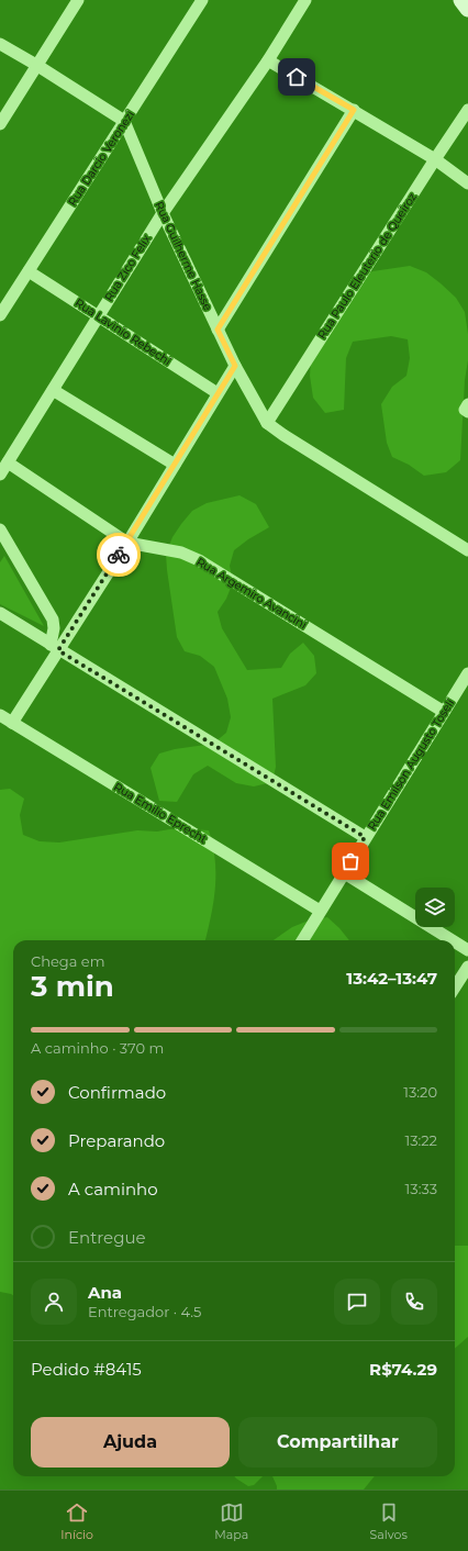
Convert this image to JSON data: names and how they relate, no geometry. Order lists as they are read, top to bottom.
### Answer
{
  "streets": {
    "street": [
      "Rua Darcio Veronezi",
      "Rua Guilherme Hasse",
      "Rua Paulo Eleuterio de Queiroz",
      "Rua Zico Felix",
      "Rua Lavinio Rebechi",
      "Rua Argemiro Avancini",
      "Rua Emilson Augusto Toseli",
      "Rua Emilio Eprecht"
    ]
  },
  "crossings": [
    ["Rua Darcio Veronezi", "Rua Guilherme Hasse"],
    ["Rua Darcio Veronezi", "Rua Lavinio Rebechi"],
    ["Rua Guilherme Hasse", "Rua Paulo Eleuterio de Queiroz"],
    ["Rua Guilherme Hasse", "Rua Zico Felix"],
    ["Rua Zico Felix", "Rua Lavinio Rebechi"],
    ["Rua Zico Felix", "Rua Argemiro Avancini"],
    ["Rua Argemiro Avancini", "Rua Emilson Augusto Toseli"],
    ["Rua Emilson Augusto Toseli", "Rua Emilio Eprecht"]
  ],
  "page": {
    "heading": ["3 min", "Chega em", "13:42–13:47"],
    "panel": [
      "Ana",
      "Entregador · 4.5",
      "Pedido #8415",
      "R$74.29"
    ],
    "bar": "A caminho · 370 m",
    "list": [
      ["Confirmado", "13:20"],
      ["Preparando", "13:22"],
      ["A caminho", "13:33"],
      "Entregue"
    ],
    "buttons": ["Ajuda", "Compartilhar"],
    "tabs": ["Início", "Mapa", "Salvos"]
  }
}
